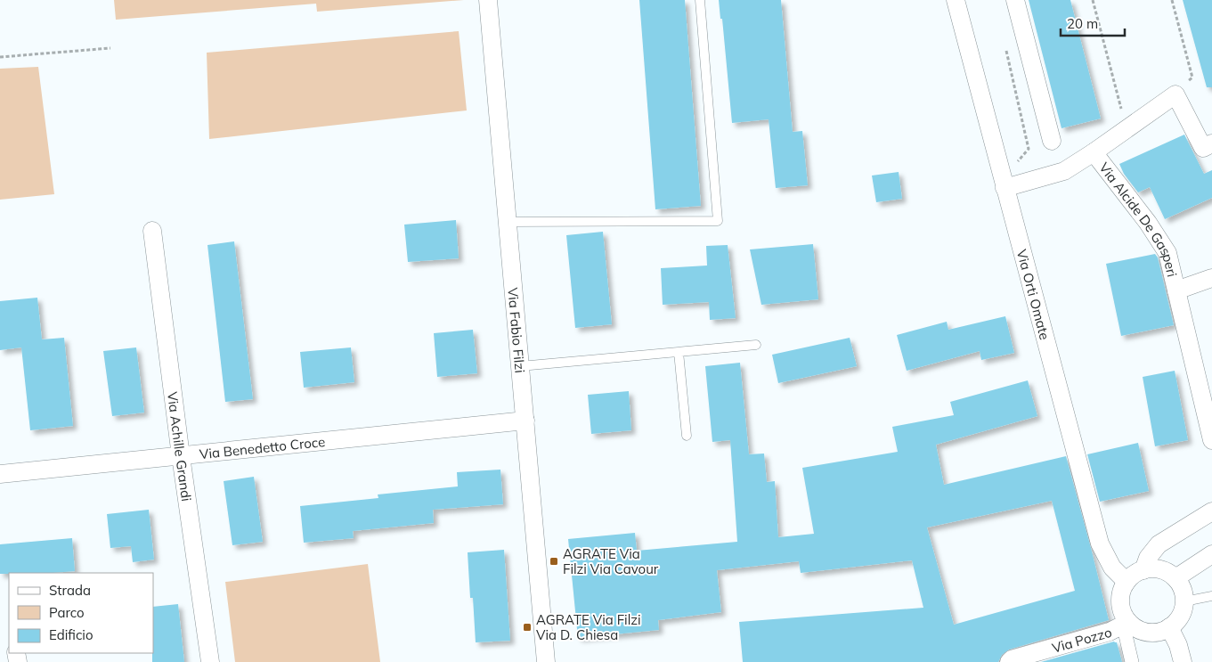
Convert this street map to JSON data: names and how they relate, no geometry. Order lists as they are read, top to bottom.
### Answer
{
  "streets": {
    "street": [
      "Via Alcide De Gasperi",
      "Via Orti Omate",
      "Via Fabio Filzi",
      "Via Achille Grandi",
      "Via Benedetto Croce",
      "Via Pozzo"
    ]
  },
  "crossings": [
    ["Via Alcide De Gasperi", "Via Orti Omate"],
    ["Via Orti Omate", "Via Pozzo"],
    ["Via Fabio Filzi", "Via Benedetto Croce"],
    ["Via Achille Grandi", "Via Benedetto Croce"]
  ],
  "places": {
    "transit": ["AGRATE Via Filzi Via Cavour", "AGRATE Via Filzi Via D. Chiesa"]
  },
  "legend": ["Strada", "Parco", "Edificio"],
  "scale_bar": "20 m"
}
